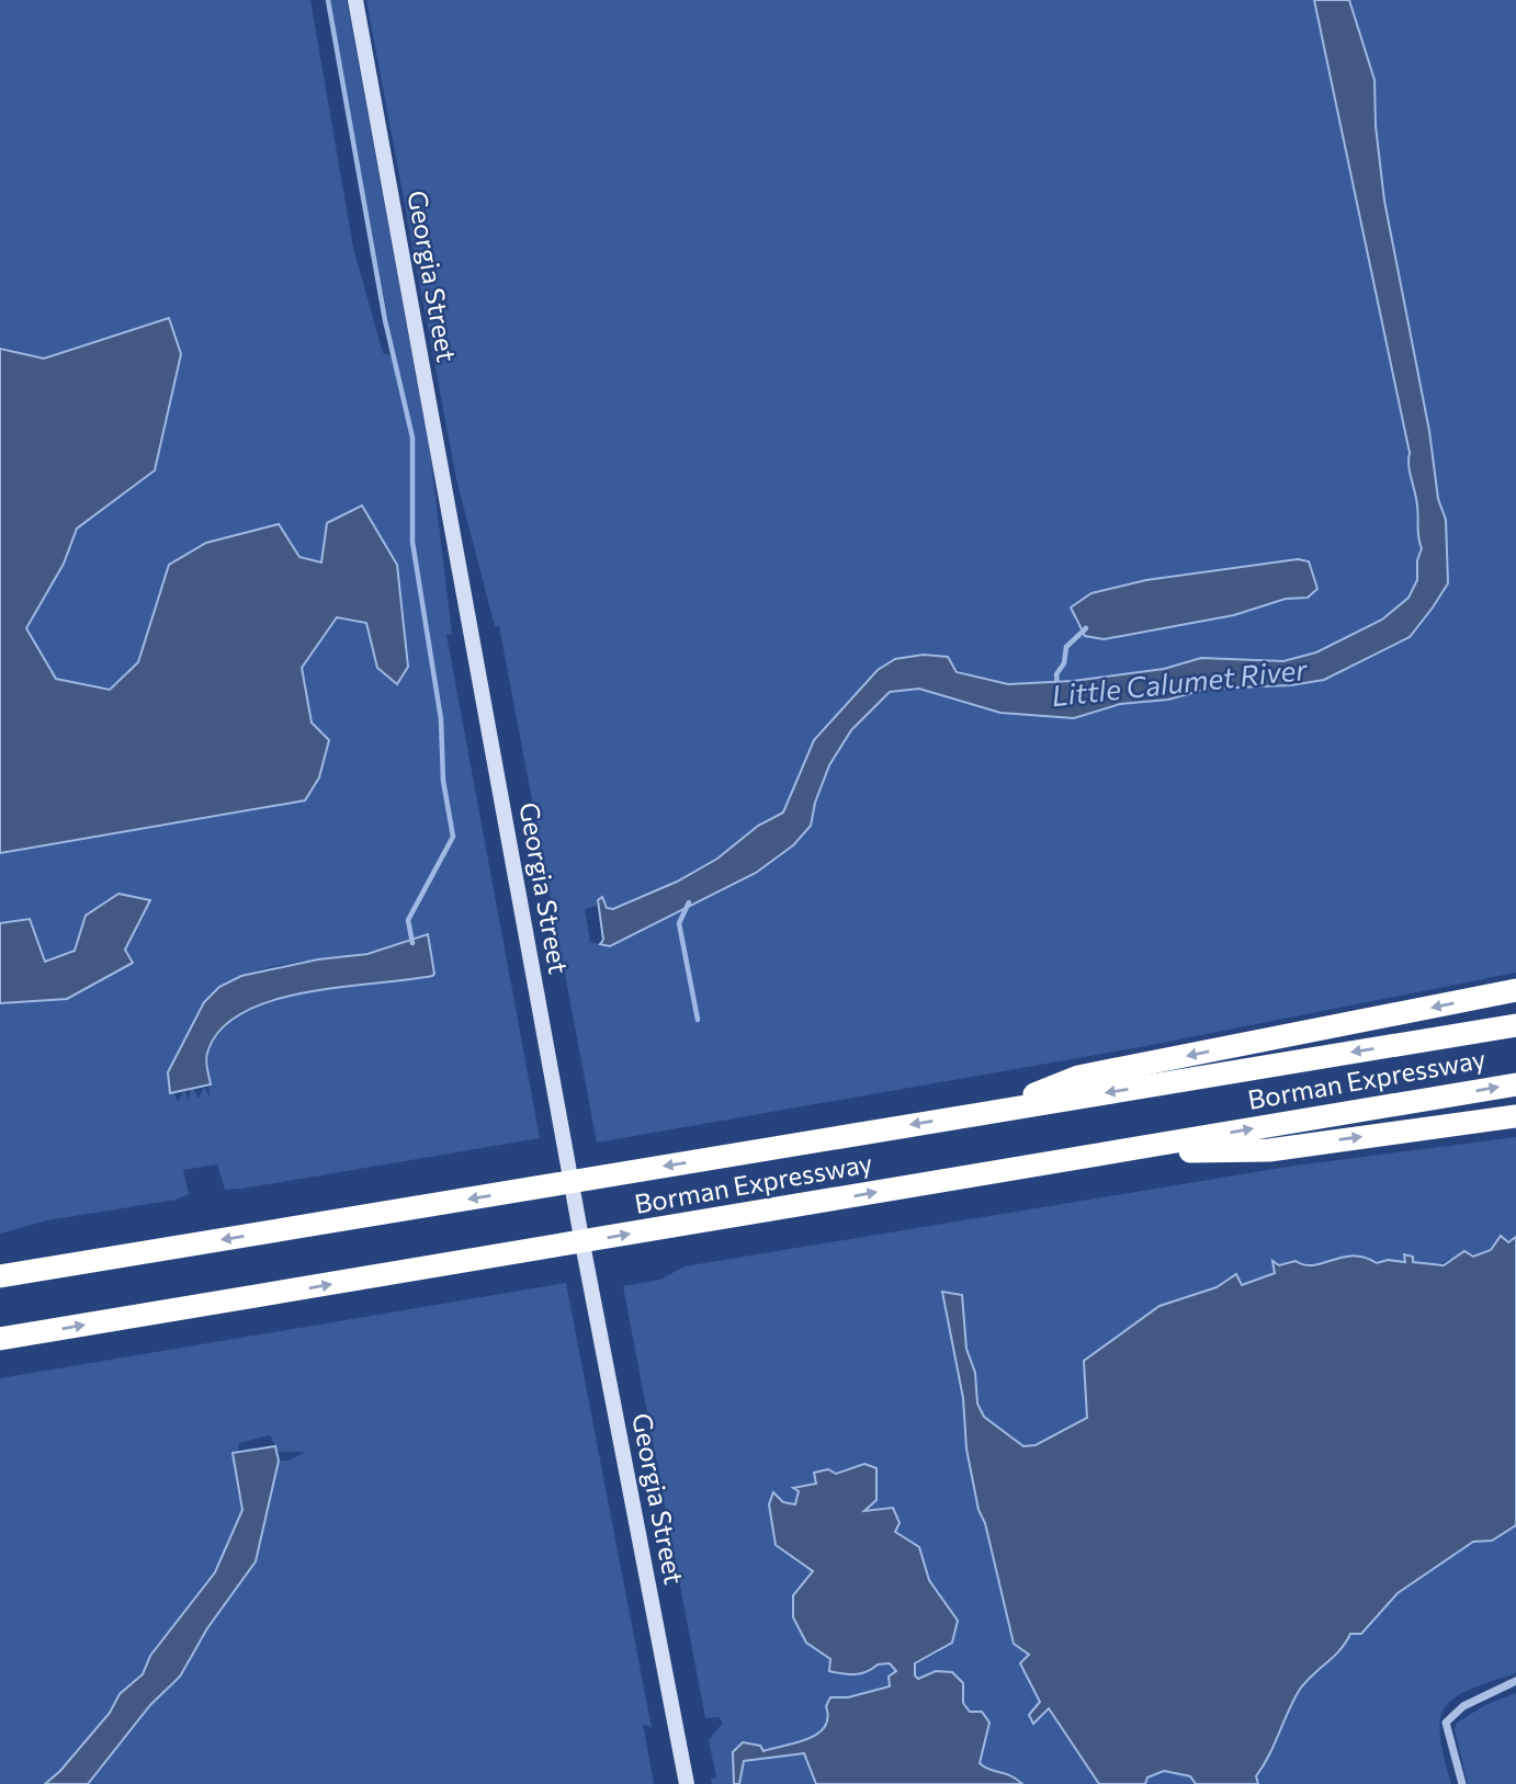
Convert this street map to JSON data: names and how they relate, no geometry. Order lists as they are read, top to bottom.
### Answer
{
  "streets": {
    "highway": ["Borman Expressway"],
    "street": ["Georgia Street"]
  },
  "water": ["Little Calumet River"]
}
